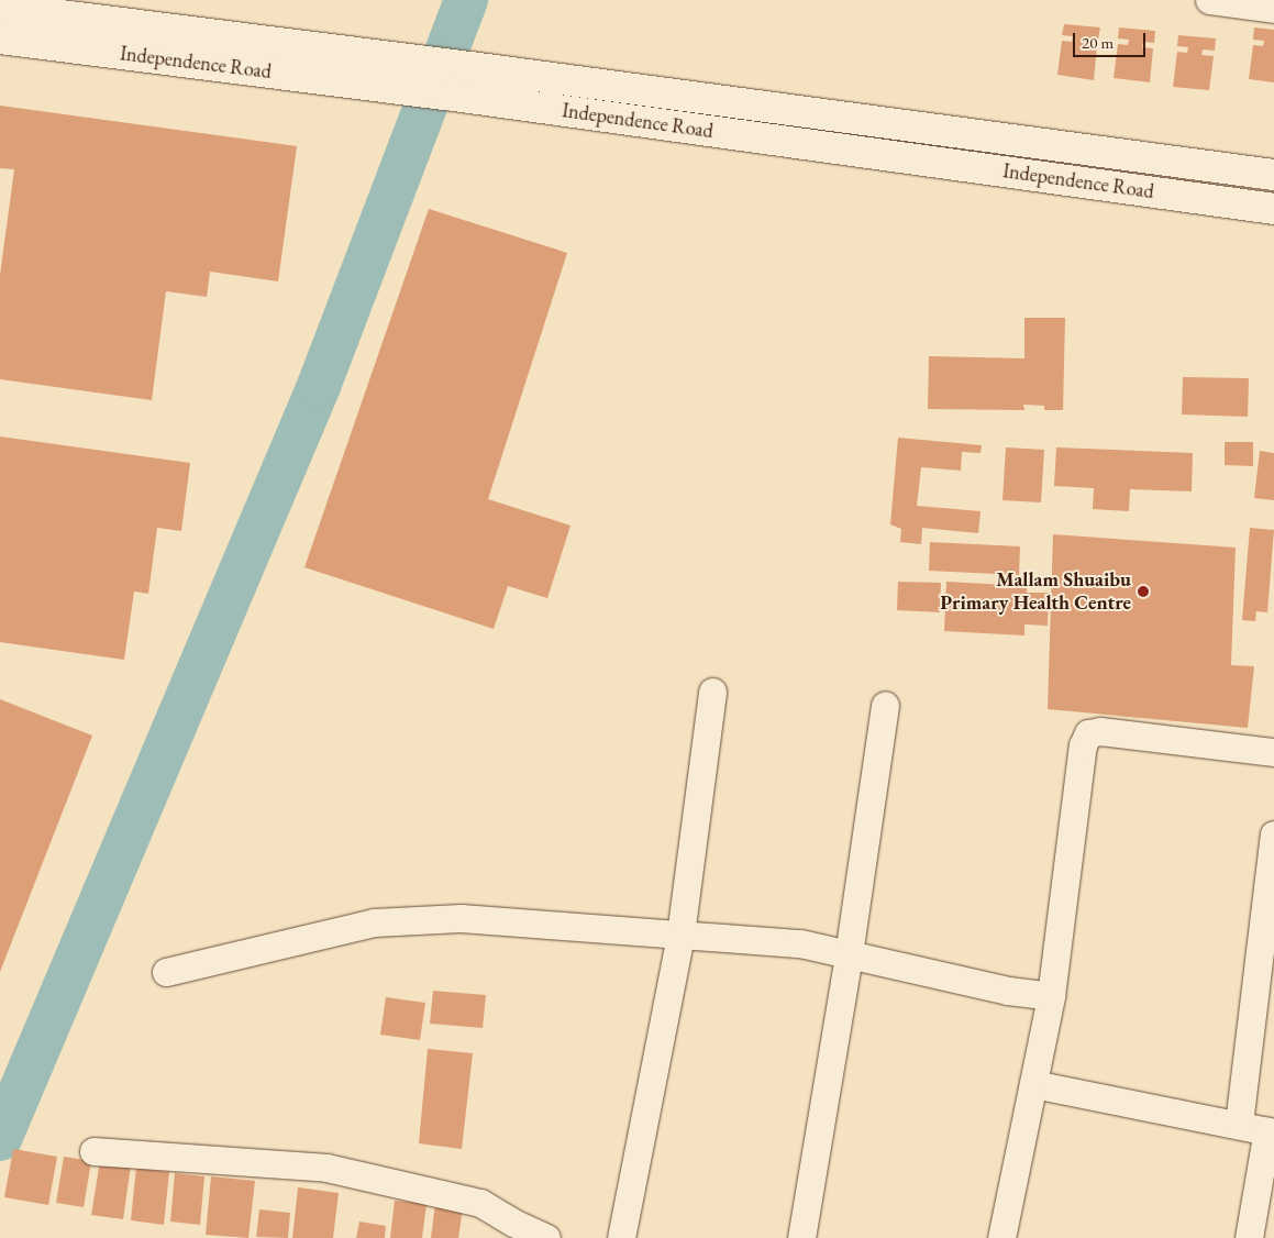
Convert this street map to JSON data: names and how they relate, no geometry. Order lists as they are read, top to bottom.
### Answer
{
  "streets": {
    "main road": ["Independence Road"]
  },
  "places": ["Mallam Shuaibu Primary Health Centre"],
  "scale_bar": "20 m"
}
